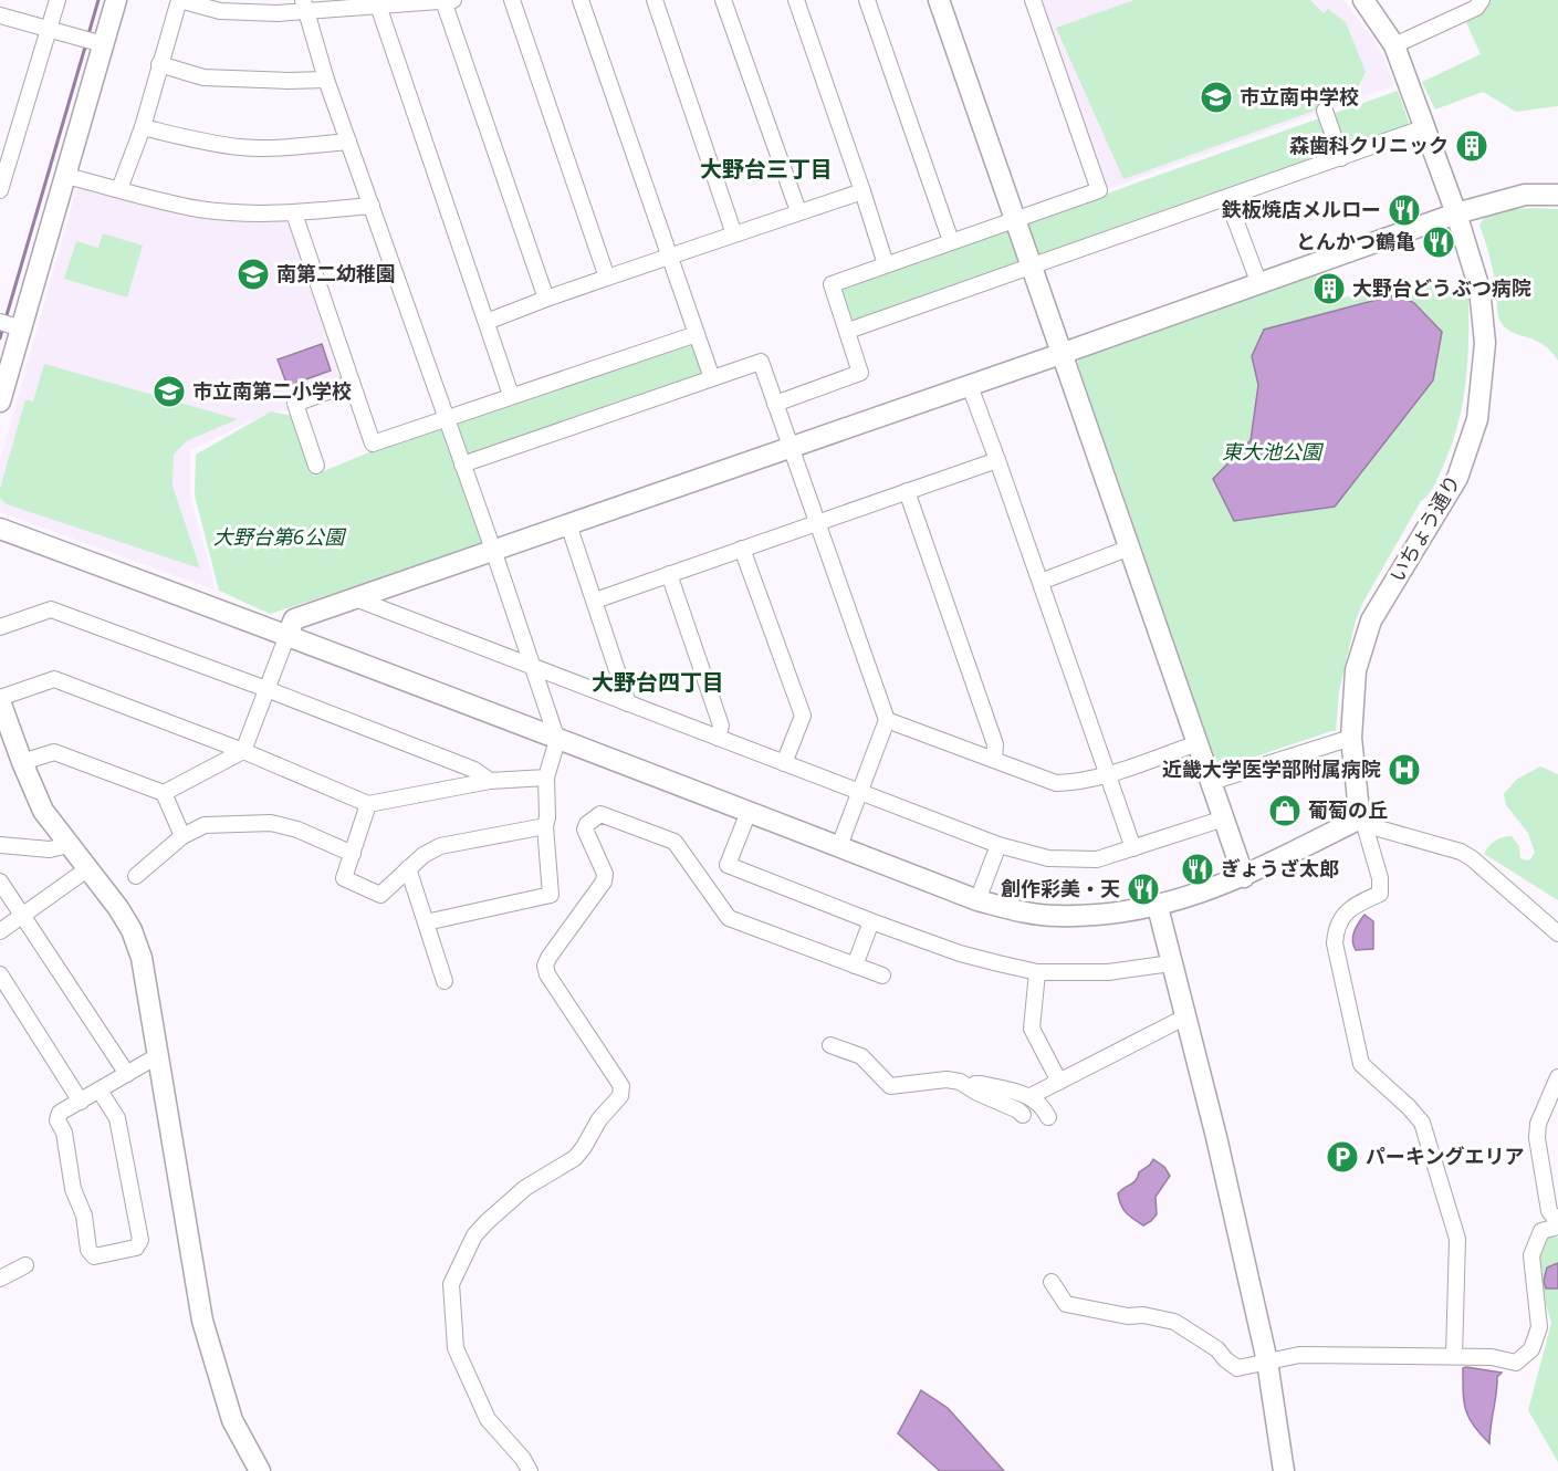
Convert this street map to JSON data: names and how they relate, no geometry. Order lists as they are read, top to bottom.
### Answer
{
  "streets": {
    "street": ["いちょう通り"]
  },
  "districts": ["大野台三丁目", "大野台四丁目"],
  "parks": ["東大池公園", "大野台第6公園"],
  "places": {
    "school or university": ["市立南中学校", "南第二幼稚園", "市立南第二小学校"],
    "building": ["森歯科クリニック", "大野台どうぶつ病院"],
    "restaurant": [
      "鉄板焼店メルロー",
      "とんかつ鶴亀",
      "ぎょうざ太郎",
      "創作彩美・天"
    ],
    "hospital": ["近畿大学医学部附属病院"],
    "shop": ["葡萄の丘"],
    "parking": ["パーキングエリア"]
  }
}
